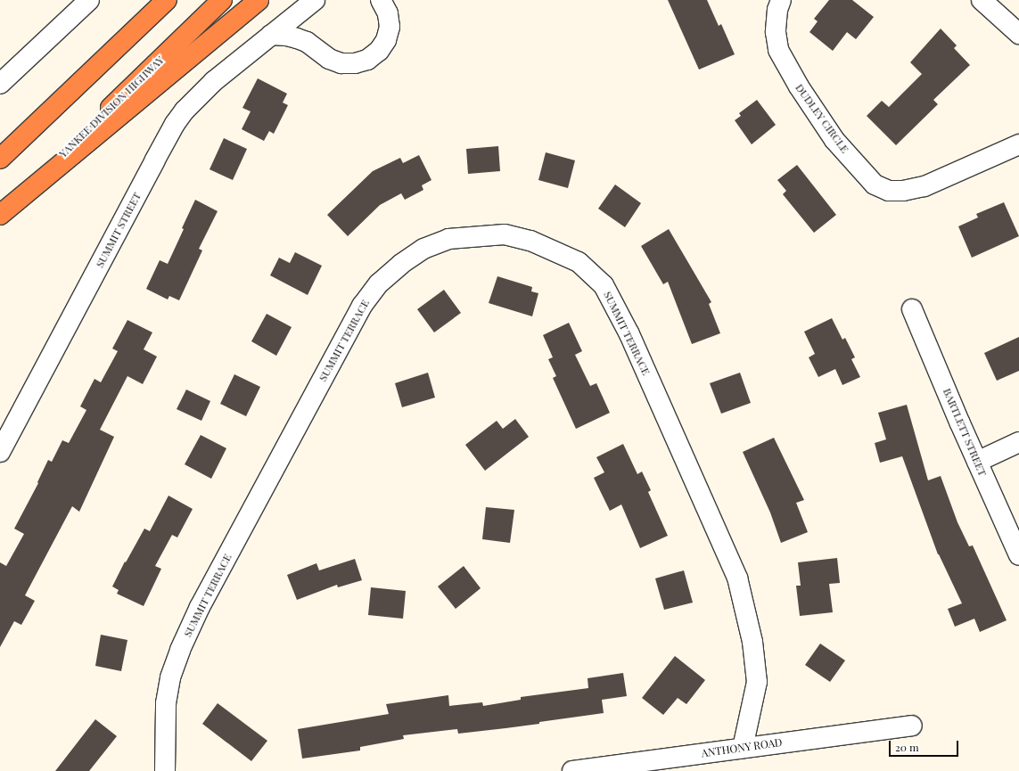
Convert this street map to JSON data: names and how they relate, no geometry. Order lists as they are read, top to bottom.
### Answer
{
  "streets": {
    "highway": ["YANKEE DIVISION HIGHWAY"],
    "street": [
      "DUDLEY CIRCLE",
      "SUMMIT STREET",
      "SUMMIT TERRACE",
      "BARTLETT STREET",
      "ANTHONY ROAD"
    ]
  },
  "crossings": [
    ["SUMMIT TERRACE", "ANTHONY ROAD"]
  ],
  "scale_bar": "20 m"
}
